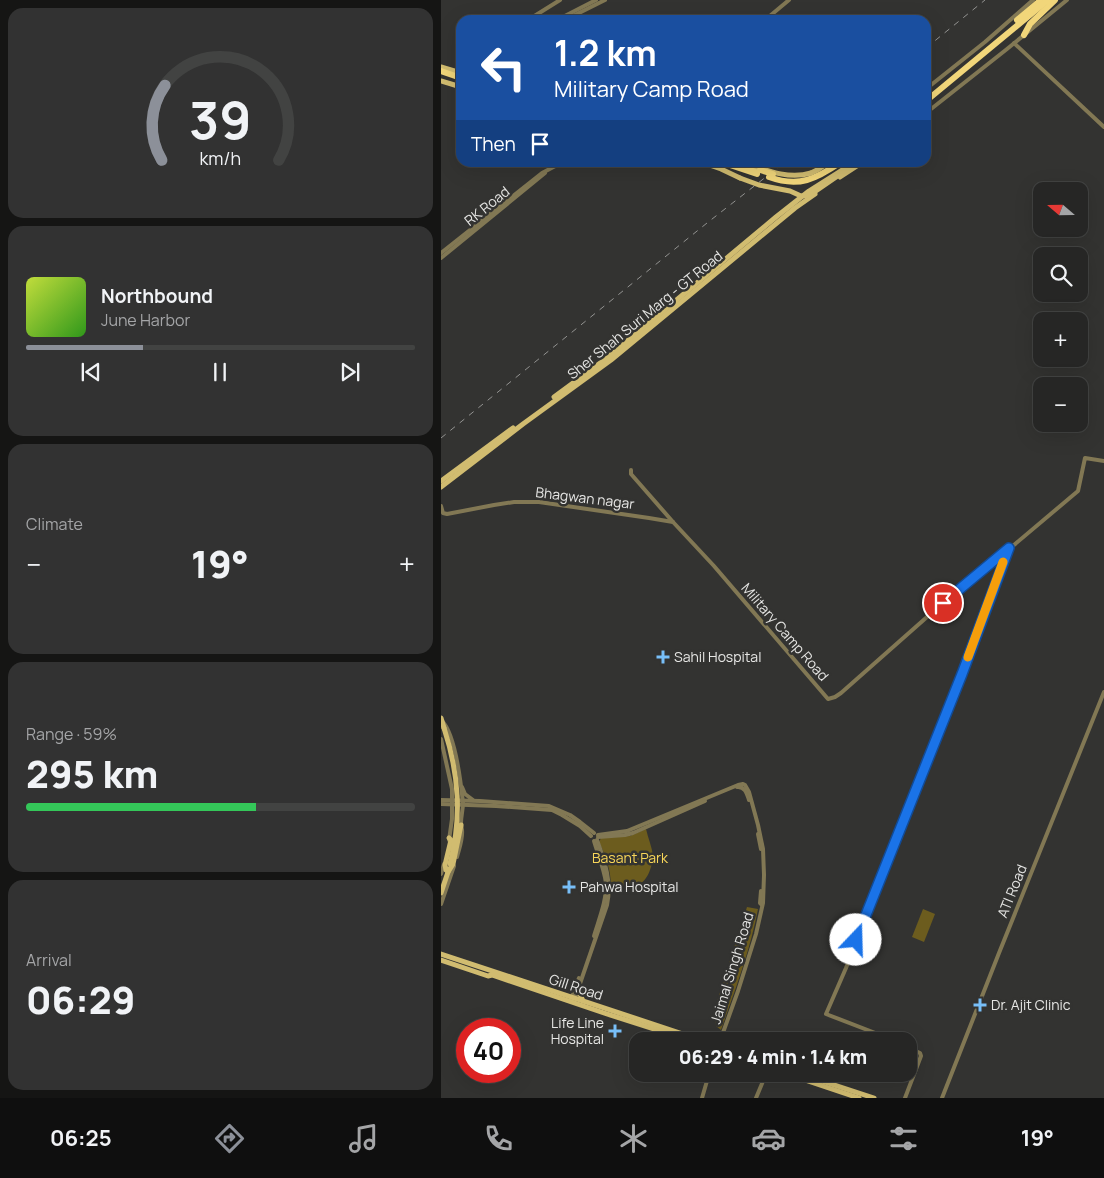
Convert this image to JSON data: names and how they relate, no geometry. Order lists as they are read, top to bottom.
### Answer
{
  "streets": {
    "main road": ["Sher Shah Suri Marg - GT Road", "Gill Road"],
    "street": [
      "RK Road",
      "Bhagwan nagar",
      "Military Camp Road",
      "ATI Road",
      "Jaimal Singh Road"
    ]
  },
  "crossings": [
    ["Bhagwan nagar", "Military Camp Road"]
  ],
  "parks": ["Basant Park"],
  "places": {
    "health": [
      "Sahil Hospital",
      "Pahwa Hospital",
      "Dr. Ajit Clinic",
      "Life Line Hospital"
    ]
  },
  "north": "left",
  "page": {
    "turn": ["1.2 km", "Military Camp Road"],
    "then": "Then",
    "map_buttons": ["+", "−"],
    "song": ["Northbound", "June Harbor"],
    "tile": [
      "Climate",
      ["Range · 59%", "295 km"],
      ["Arrival", "06:29"]
    ],
    "heat": ["−", "19°", "+"],
    "limit": "40",
    "trip": "06:29 · 4 min · 1.4 km",
    "tabs": ["06:25", "19°"],
    "gauge": ["39", "km/h"]
  }
}
